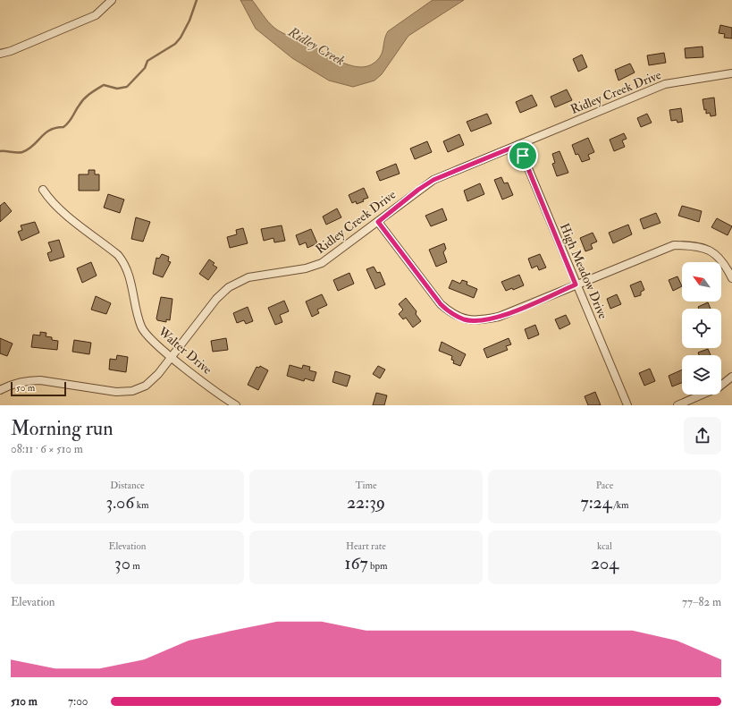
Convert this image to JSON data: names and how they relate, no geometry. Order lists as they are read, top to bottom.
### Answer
{
  "streets": {
    "street": ["Ridley Creek Drive", "High Meadow Drive", "Walter Drive"]
  },
  "crossings": [
    ["Ridley Creek Drive", "High Meadow Drive"],
    ["Ridley Creek Drive", "Walter Drive"]
  ],
  "water": ["Ridley Creek"],
  "scale_bar": "50 m",
  "north": "top left",
  "page": {
    "scale": "50 m",
    "heading": ["Morning run", "08:11 · 6 × 510 m"],
    "stats": [
      ["Distance", "3.06 km"],
      ["Time", "22:39"],
      ["Pace", "7:24 /km"],
      ["Elevation", "30 m"],
      ["Heart rate", "167 bpm"],
      ["kcal", "204"]
    ],
    "chart": ["Elevation", "77–82 m"],
    "list": [
      {
        "name": "510 m",
        "note": "7:00"
      }
    ]
  }
}
